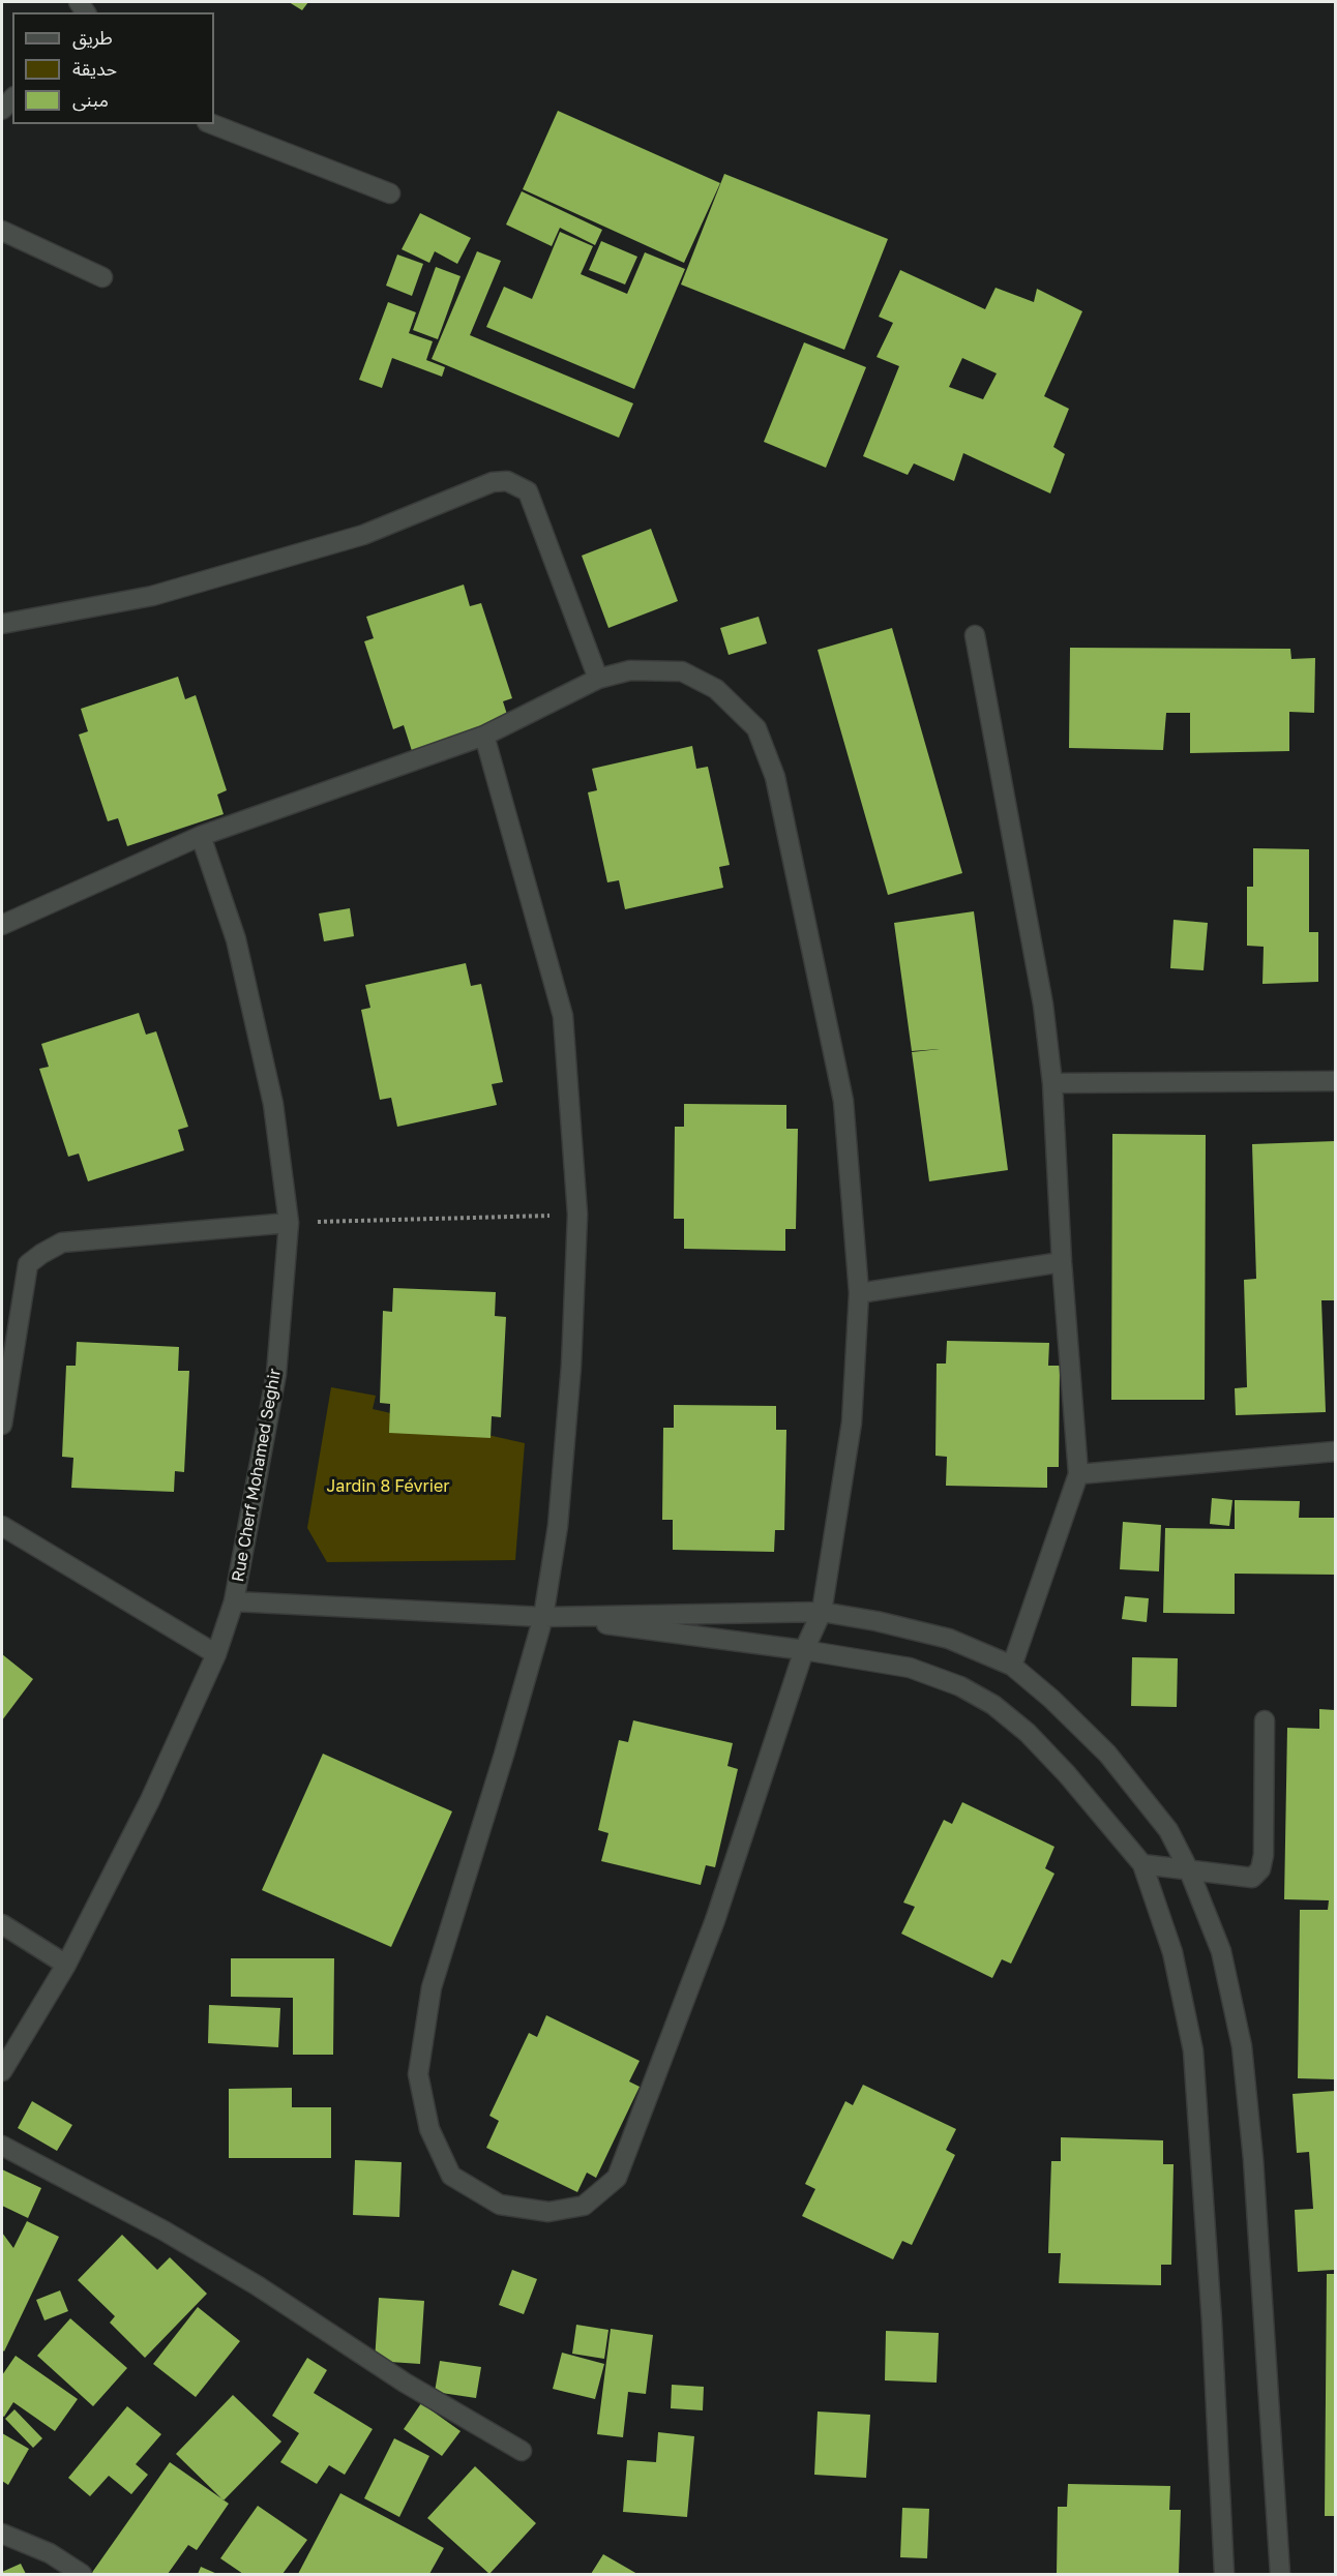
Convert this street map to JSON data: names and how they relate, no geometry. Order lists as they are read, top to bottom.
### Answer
{
  "streets": {
    "street": ["Rue Cherf Mohamed Seghir"]
  },
  "parks": ["Jardin 8 Février"],
  "legend": ["طريق", "حديقة", "مبنى"]
}
